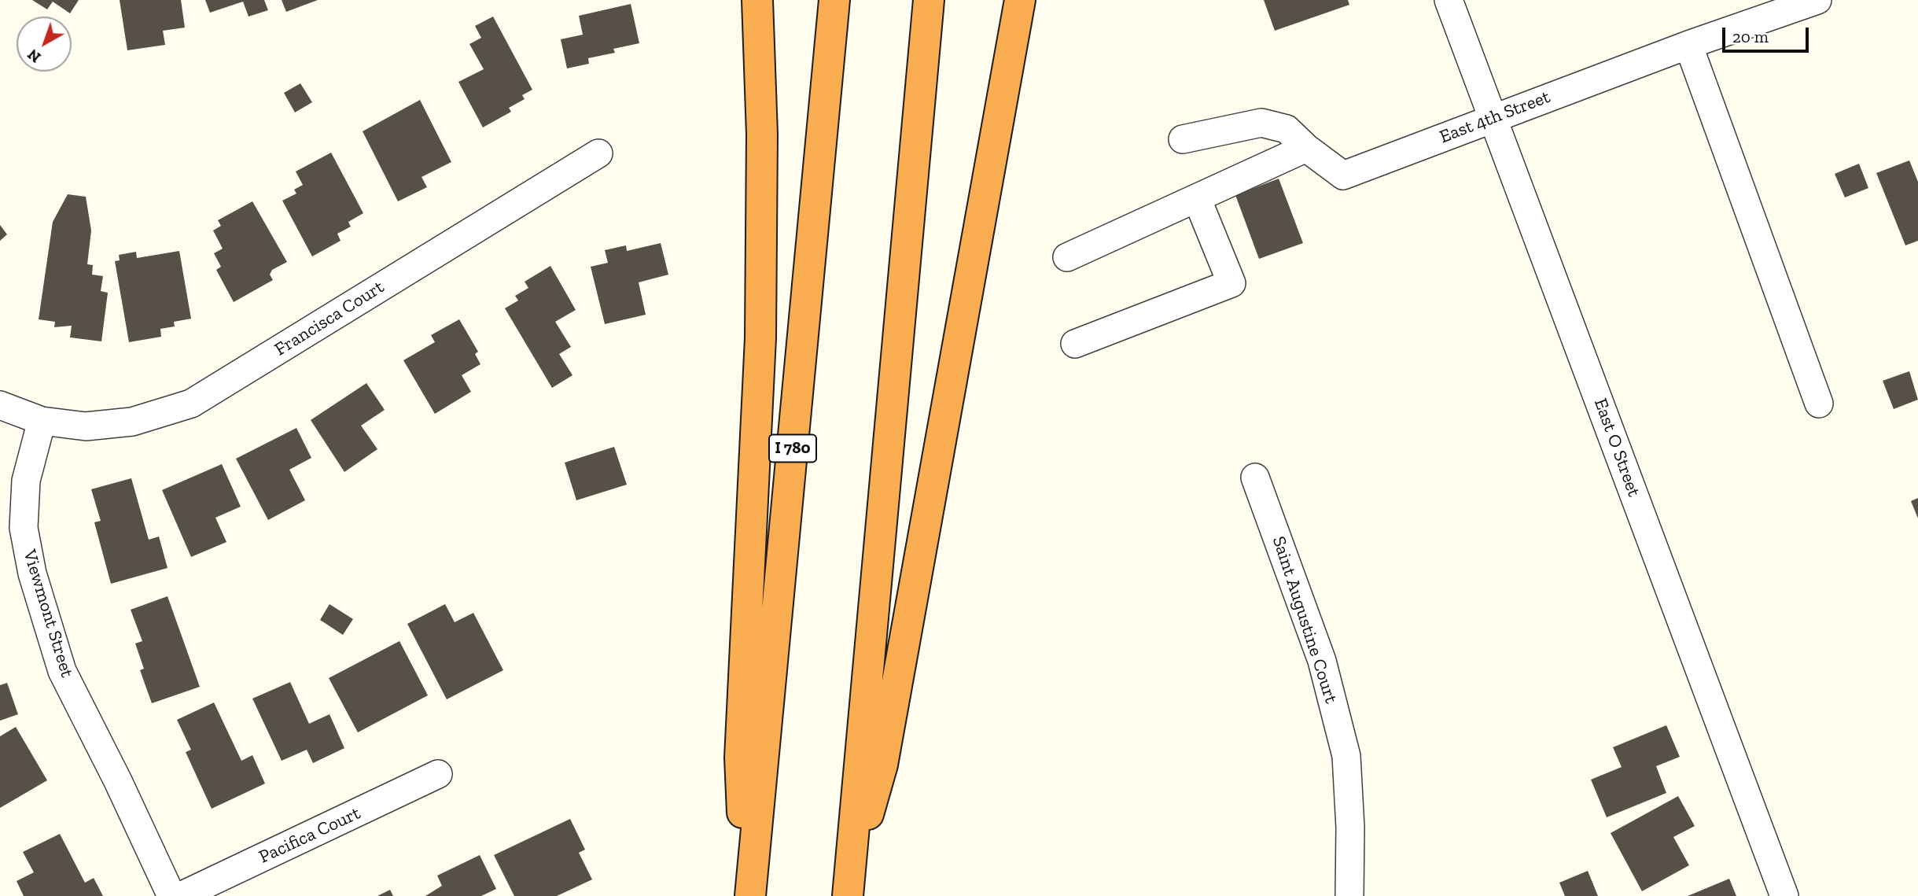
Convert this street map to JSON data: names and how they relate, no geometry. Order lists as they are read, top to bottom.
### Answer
{
  "streets": {
    "highway": ["I 780"],
    "street": [
      "East 4th Street",
      "Francisca Court",
      "East O Street",
      "Viewmont Street",
      "Saint Augustine Court",
      "Pacifica Court"
    ]
  },
  "crossings": [
    ["East 4th Street", "East O Street"],
    ["Francisca Court", "Viewmont Street"]
  ],
  "scale_bar": "20 m",
  "north": "bottom left"
}
